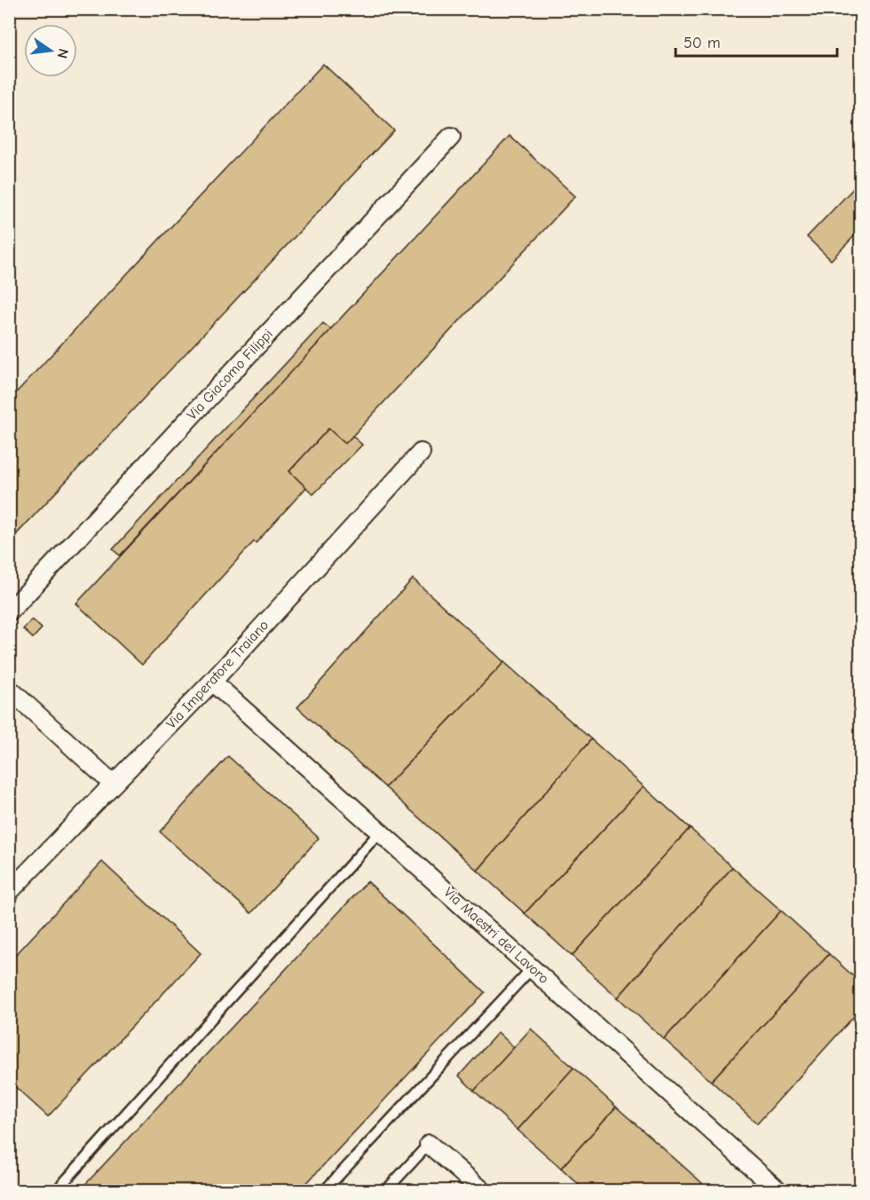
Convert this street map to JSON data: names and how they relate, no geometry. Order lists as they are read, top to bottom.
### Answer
{
  "streets": {
    "street": ["Via Giacomo Filippi", "Via Imperatore Traiano", "Via Maestri del Lavoro"]
  },
  "crossings": [
    ["Via Imperatore Traiano", "Via Maestri del Lavoro"]
  ],
  "scale_bar": "50 m",
  "north": "right"
}
